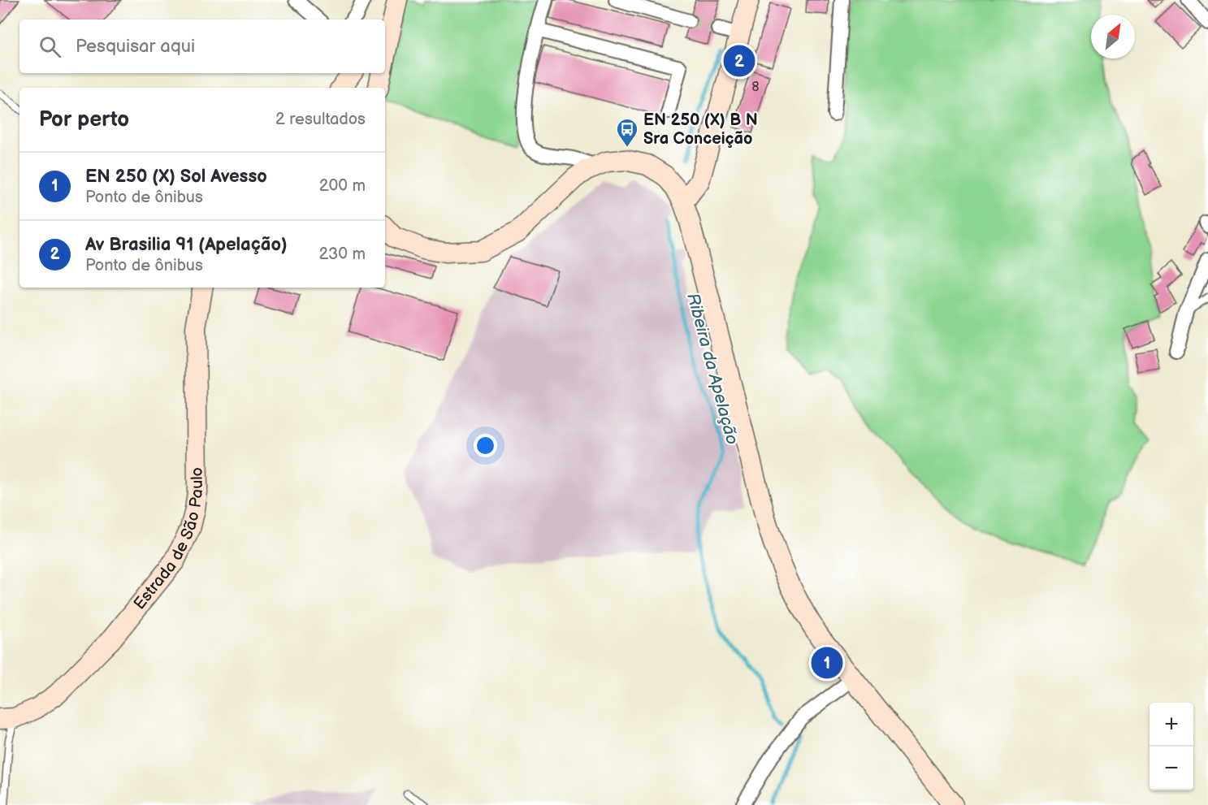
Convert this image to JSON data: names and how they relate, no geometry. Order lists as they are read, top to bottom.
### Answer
{
  "streets": {
    "main road": ["Estrada de São Paulo"]
  },
  "water": ["Ribeira da Apelação"],
  "places": {
    "bus stop": ["EN 250 (X) B N Sra Conceição"]
  },
  "house_numbers": ["8"],
  "north": "top right",
  "page": {
    "search": "Pesquisar aqui",
    "pins": ["2", "1"],
    "heading": ["Por perto", "2 resultados"],
    "list": [
      {
        "mark": "1",
        "name": "EN 250 (X) Sol Avesso",
        "note": "Ponto de ônibus",
        "value": "200 m"
      },
      {
        "mark": "2",
        "name": "Av Brasilia 91 (Apelação)",
        "note": "Ponto de ônibus",
        "value": "230 m"
      }
    ],
    "map_buttons": ["+", "−"]
  }
}
